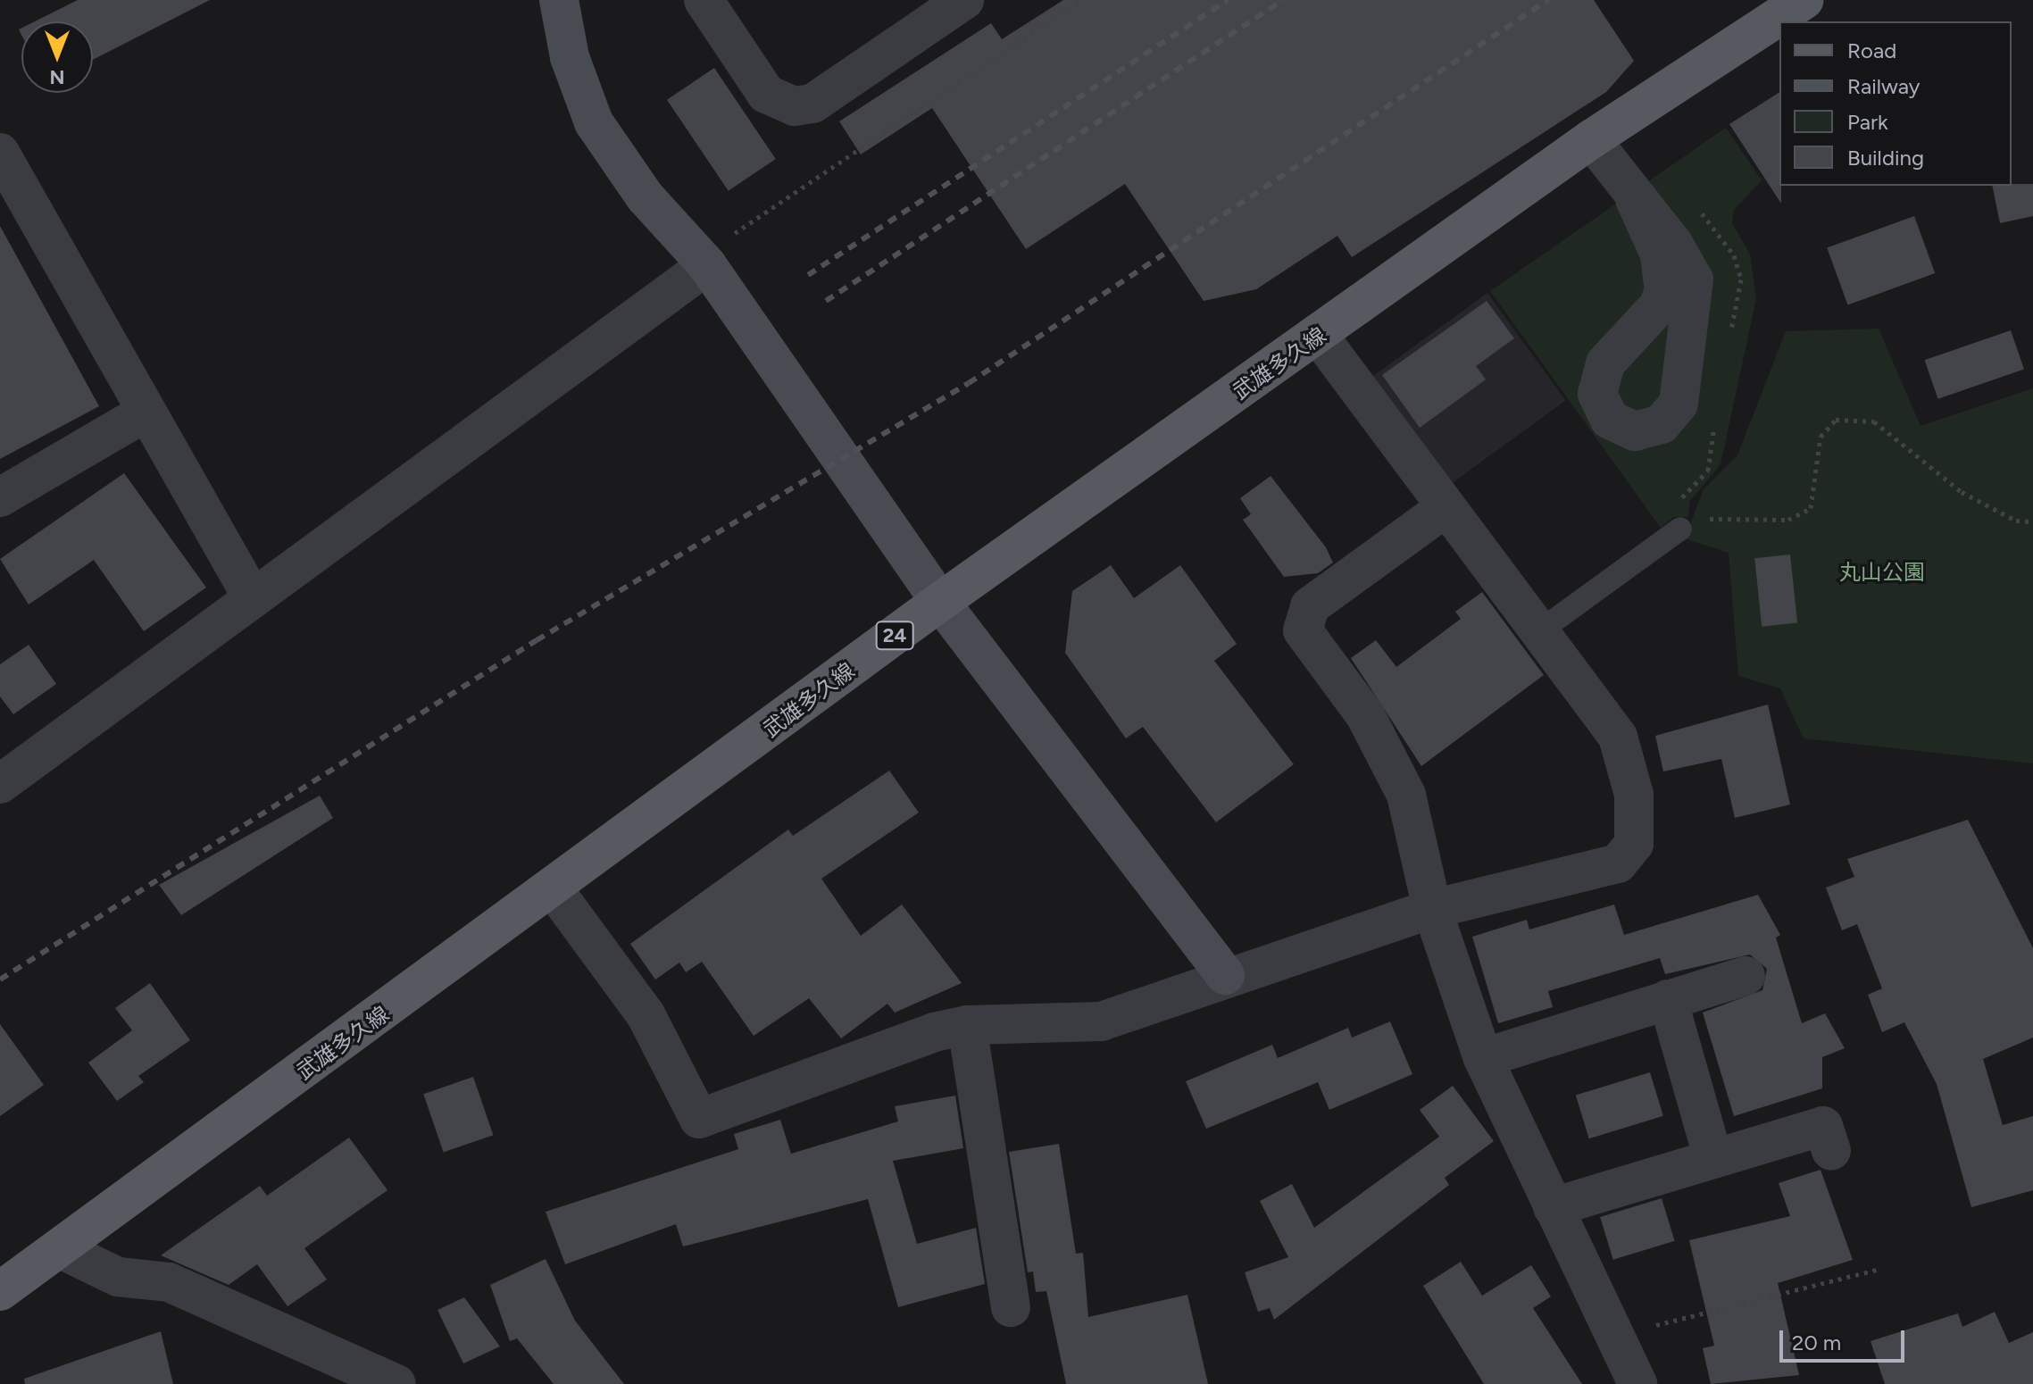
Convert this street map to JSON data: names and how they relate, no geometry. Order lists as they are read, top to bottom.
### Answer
{
  "streets": {
    "main road": ["武雄多久線", "24"]
  },
  "parks": ["丸山公園"],
  "legend": [
    "Road",
    "Railway",
    "Park",
    "Building"
  ],
  "scale_bar": "20 m",
  "north": "bottom"
}
